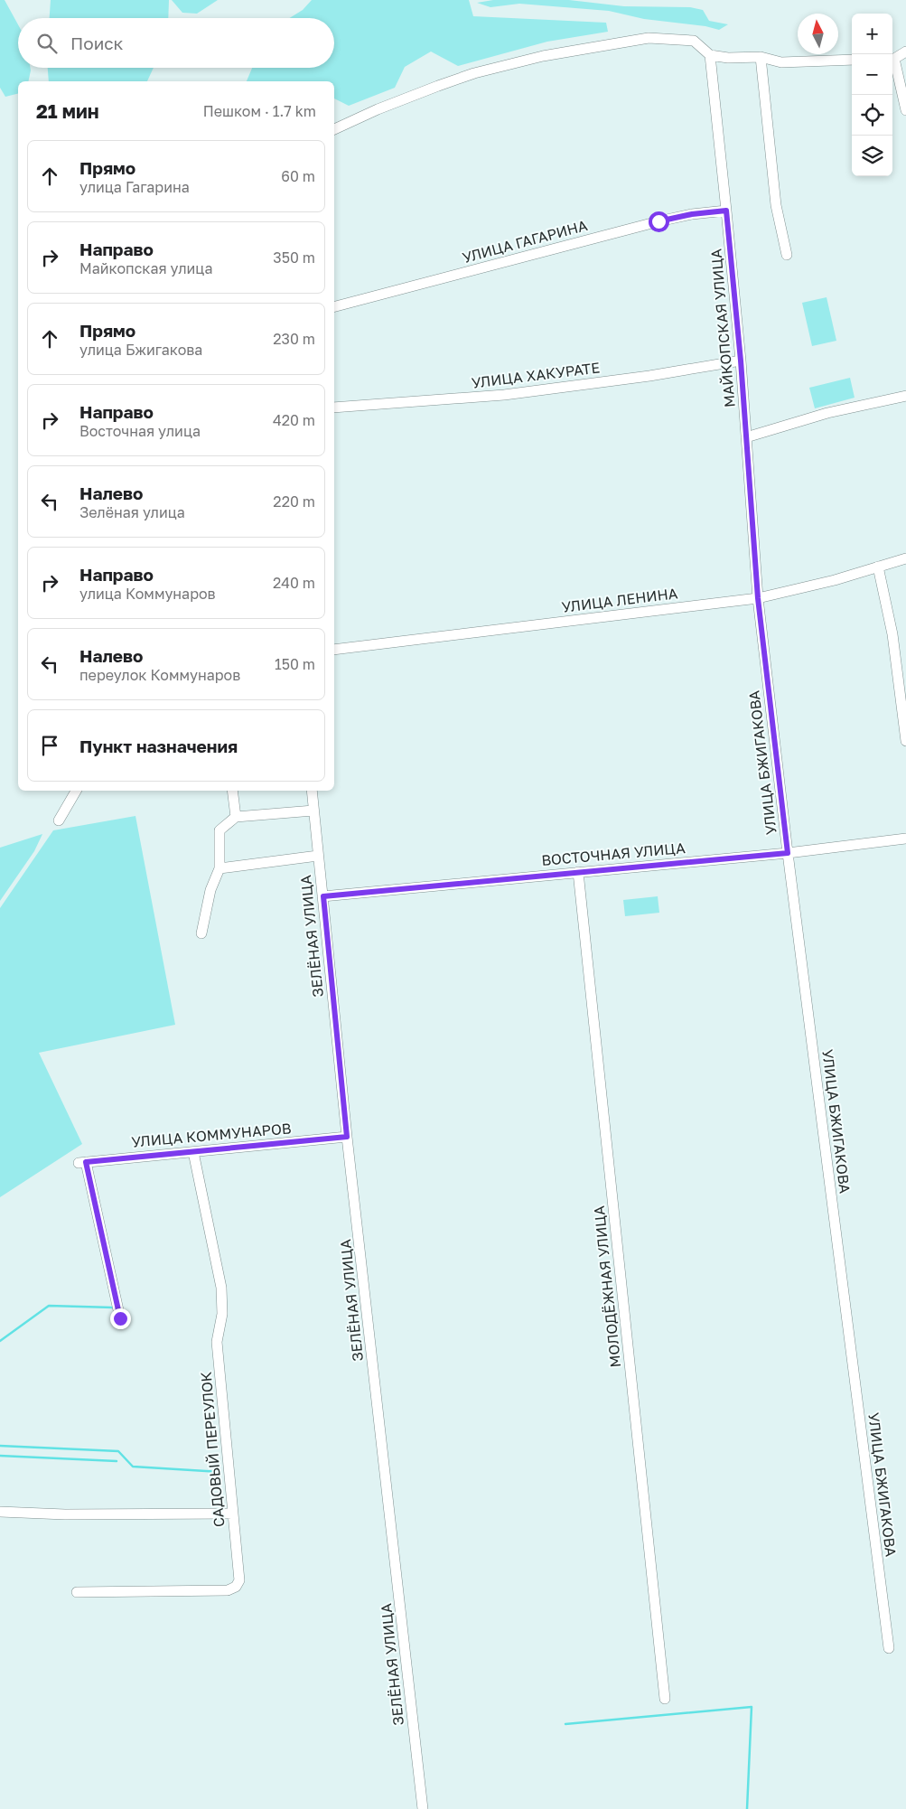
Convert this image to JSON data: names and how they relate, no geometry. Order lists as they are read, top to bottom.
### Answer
{
  "streets": {
    "street": [
      "УЛИЦА ГАГАРИНА",
      "МАЙКОПСКАЯ УЛИЦА",
      "УЛИЦА ХАКУРАТЕ",
      "УЛИЦА ЛЕНИНА",
      "УЛИЦА БЖИГАКОВА",
      "ВОСТОЧНАЯ УЛИЦА",
      "ЗЕЛЁНАЯ УЛИЦА",
      "УЛИЦА КОММУНАРОВ",
      "МОЛОДЁЖНАЯ УЛИЦА",
      "САДОВЫЙ ПЕРЕУЛОК"
    ]
  },
  "crossings": [
    ["УЛИЦА ГАГАРИНА", "МАЙКОПСКАЯ УЛИЦА"],
    ["МАЙКОПСКАЯ УЛИЦА", "УЛИЦА ХАКУРАТЕ"],
    ["МАЙКОПСКАЯ УЛИЦА", "УЛИЦА ЛЕНИНА"],
    ["МАЙКОПСКАЯ УЛИЦА", "УЛИЦА БЖИГАКОВА"],
    ["УЛИЦА ЛЕНИНА", "УЛИЦА БЖИГАКОВА"],
    ["УЛИЦА БЖИГАКОВА", "ВОСТОЧНАЯ УЛИЦА"],
    ["ВОСТОЧНАЯ УЛИЦА", "ЗЕЛЁНАЯ УЛИЦА"],
    ["ВОСТОЧНАЯ УЛИЦА", "МОЛОДЁЖНАЯ УЛИЦА"],
    ["ЗЕЛЁНАЯ УЛИЦА", "УЛИЦА КОММУНАРОВ"],
    ["УЛИЦА КОММУНАРОВ", "САДОВЫЙ ПЕРЕУЛОК"]
  ],
  "north": "top",
  "page": {
    "map_buttons": ["+", "−"],
    "search": "Поиск",
    "heading": ["21 мин", "Пешком · 1.7 km"],
    "list": [
      ["Прямо", "улица Гагарина", "60 m"],
      ["Направо", "Майкопская улица", "350 m"],
      ["Прямо", "улица Бжигакова", "230 m"],
      ["Направо", "Восточная улица", "420 m"],
      ["Налево", "Зелёная улица", "220 m"],
      ["Направо", "улица Коммунаров", "240 m"],
      ["Налево", "переулок Коммунаров", "150 m"],
      "Пункт назначения"
    ]
  }
}
